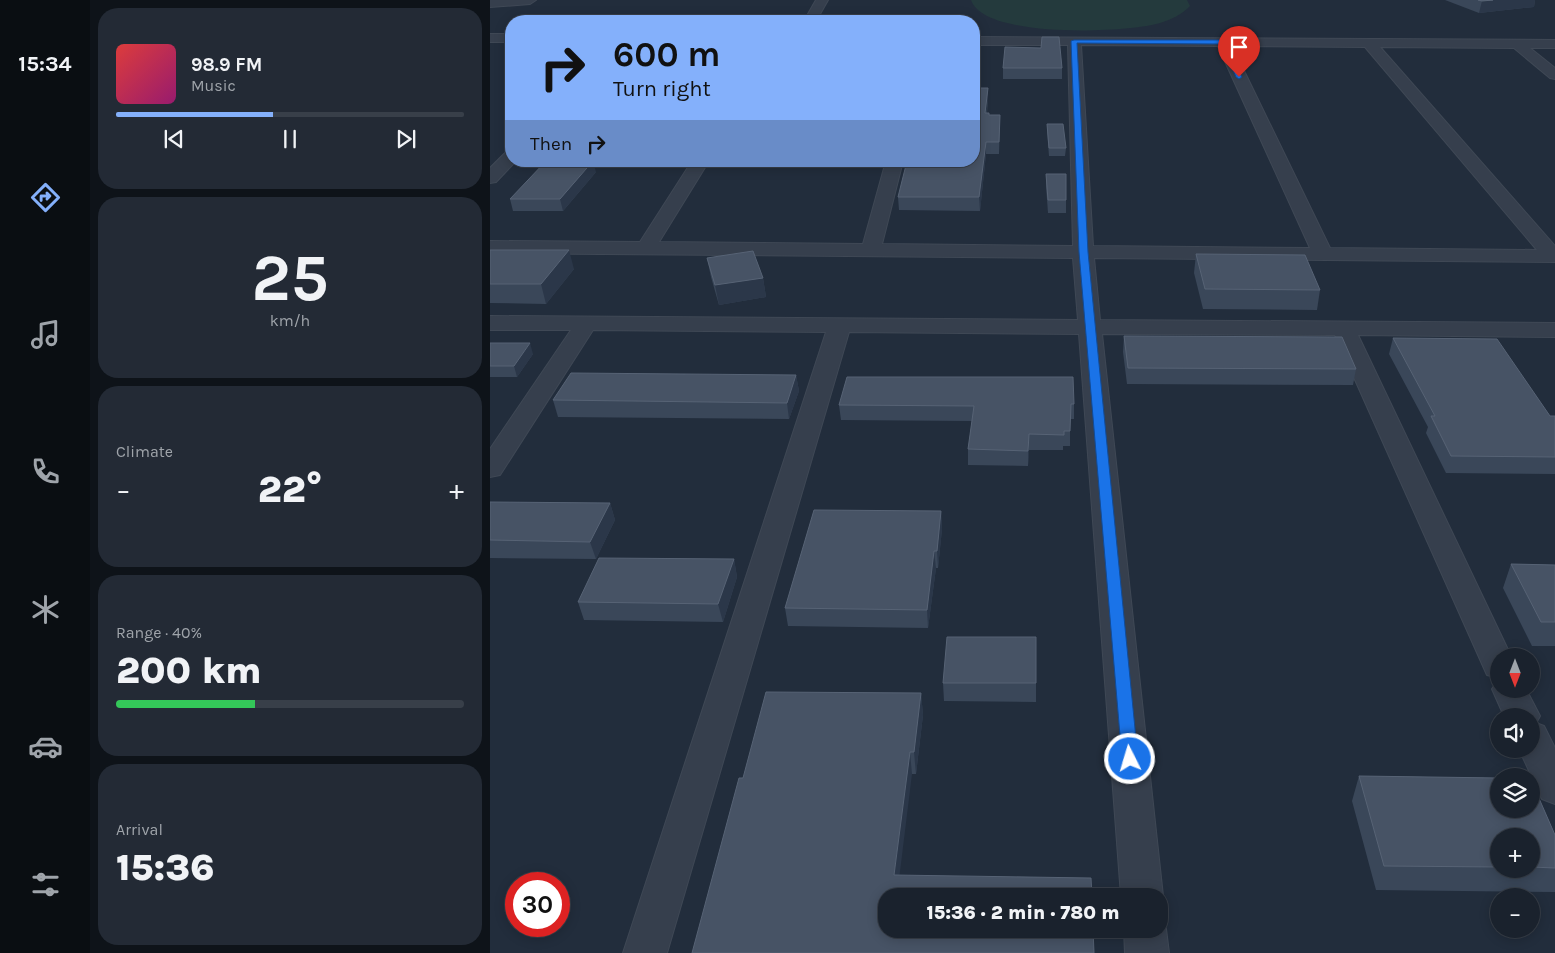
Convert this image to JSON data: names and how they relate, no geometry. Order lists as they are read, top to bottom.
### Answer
{
  "north": "bottom",
  "page": {
    "tabs": "15:34",
    "turn": ["600 m", "Turn right"],
    "song": ["98.9 FM", "Music"],
    "then": "Then",
    "tile": [
      ["25", "km/h"],
      "Climate",
      ["Range · 40%", "200 km"],
      ["Arrival", "15:36"]
    ],
    "heat": ["−", "22°", "+"],
    "map_buttons": ["+", "−"],
    "limit": "30",
    "trip": "15:36 · 2 min · 780 m"
  }
}
